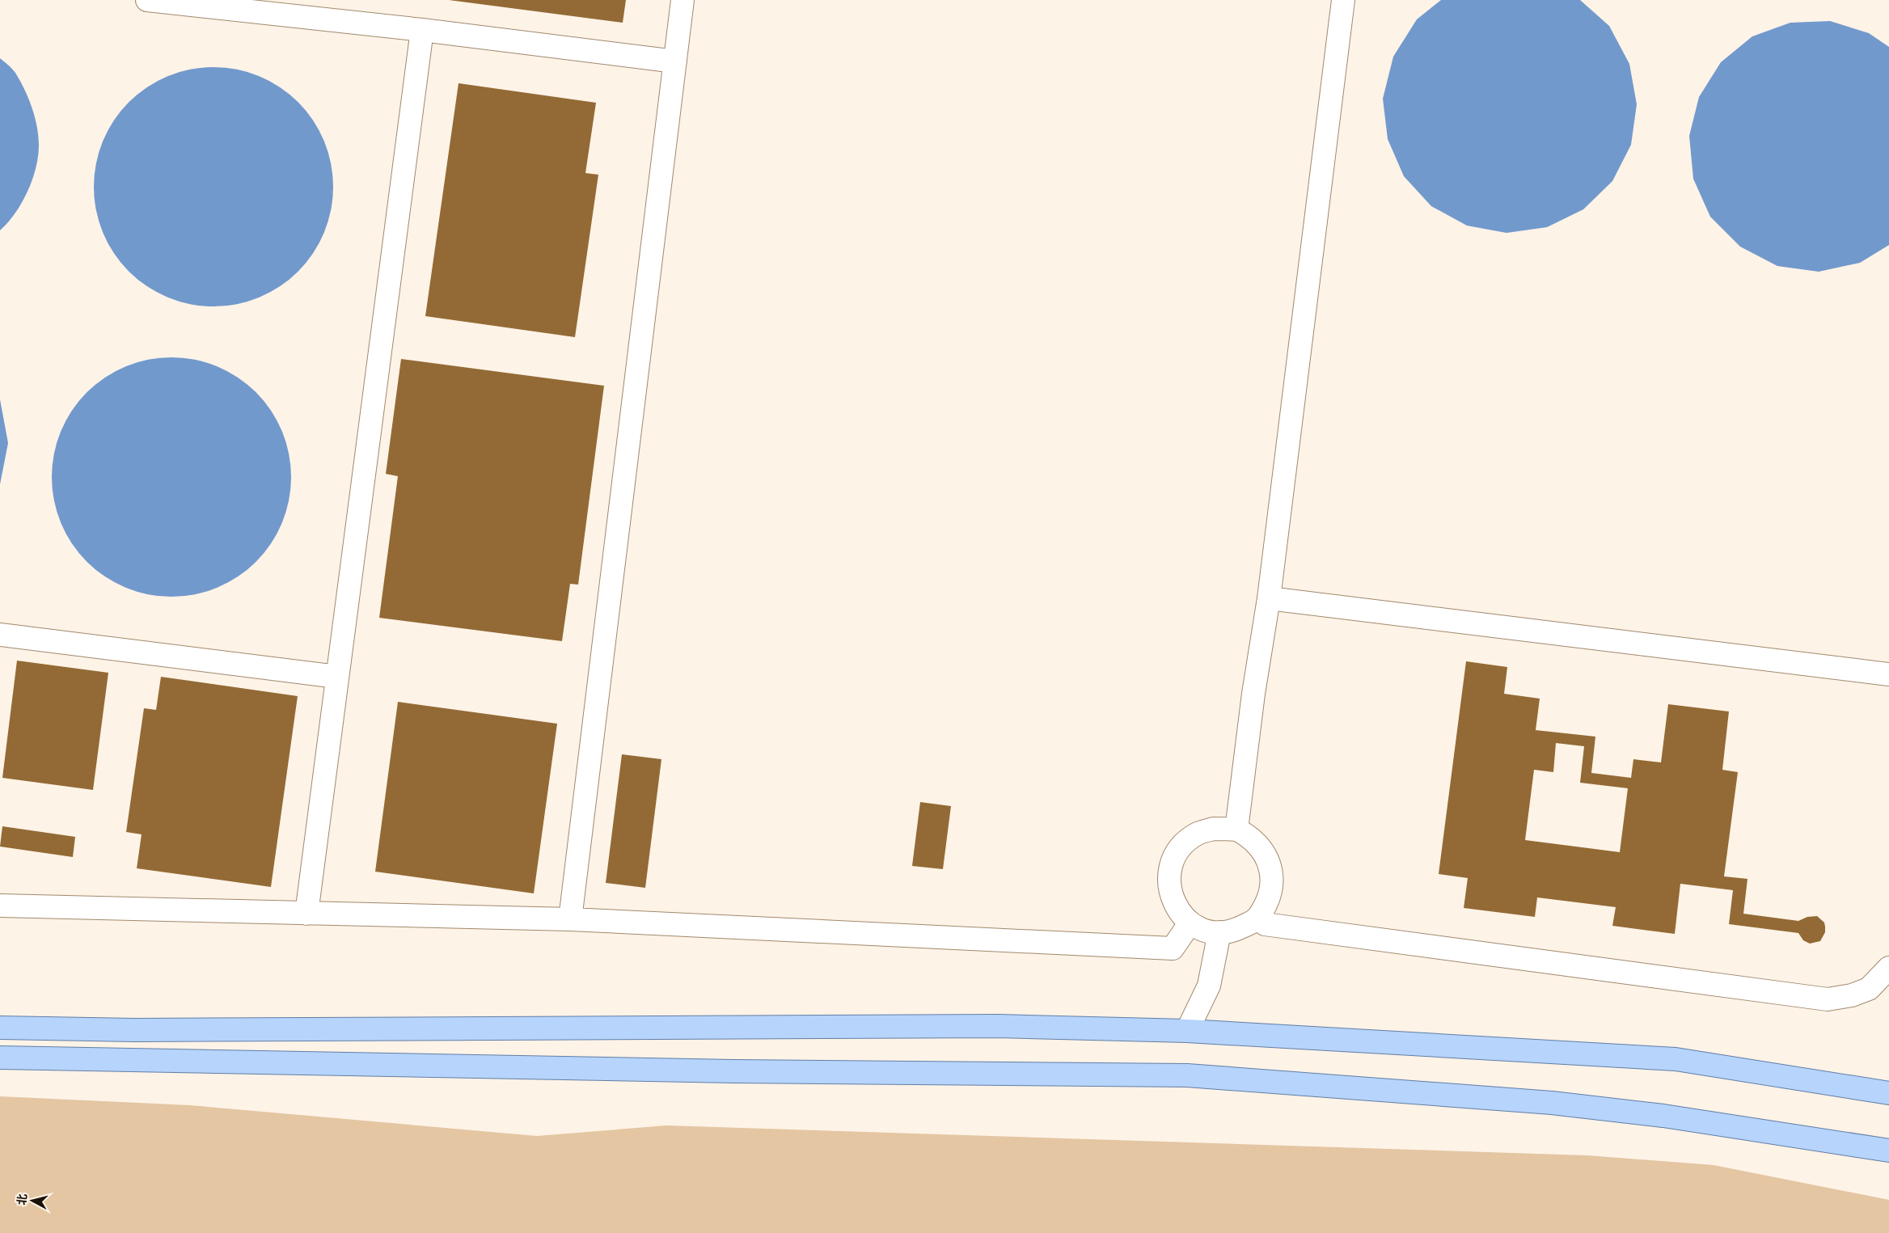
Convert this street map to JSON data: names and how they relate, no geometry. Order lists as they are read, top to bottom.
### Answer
{
  "north": "left"
}
